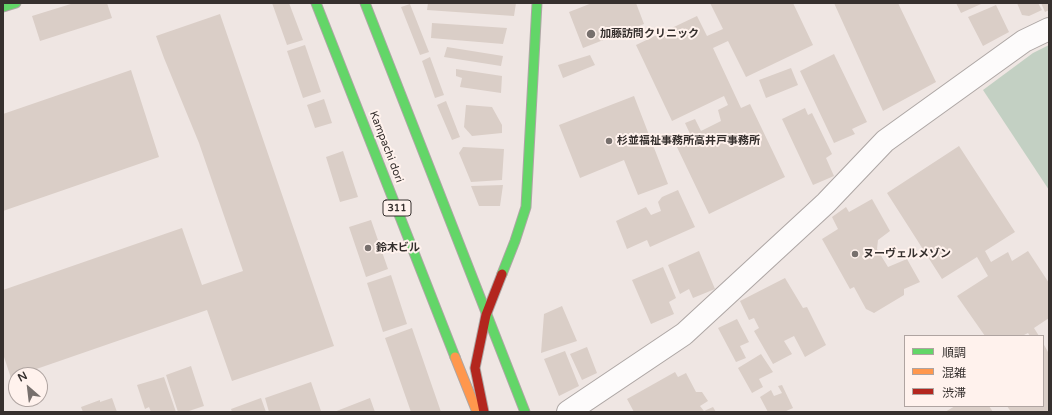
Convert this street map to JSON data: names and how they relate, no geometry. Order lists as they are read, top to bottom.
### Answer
{
  "streets": {
    "main road": ["Kampachi dori", "311"]
  },
  "places": [
    "加藤訪問クリニック",
    "杉並福祉事務所高井戸事務所",
    "鈴木ビル",
    "ヌーヴェルメゾン"
  ],
  "legend": ["順調", "混雑", "渋滞"],
  "north": "top left"
}
